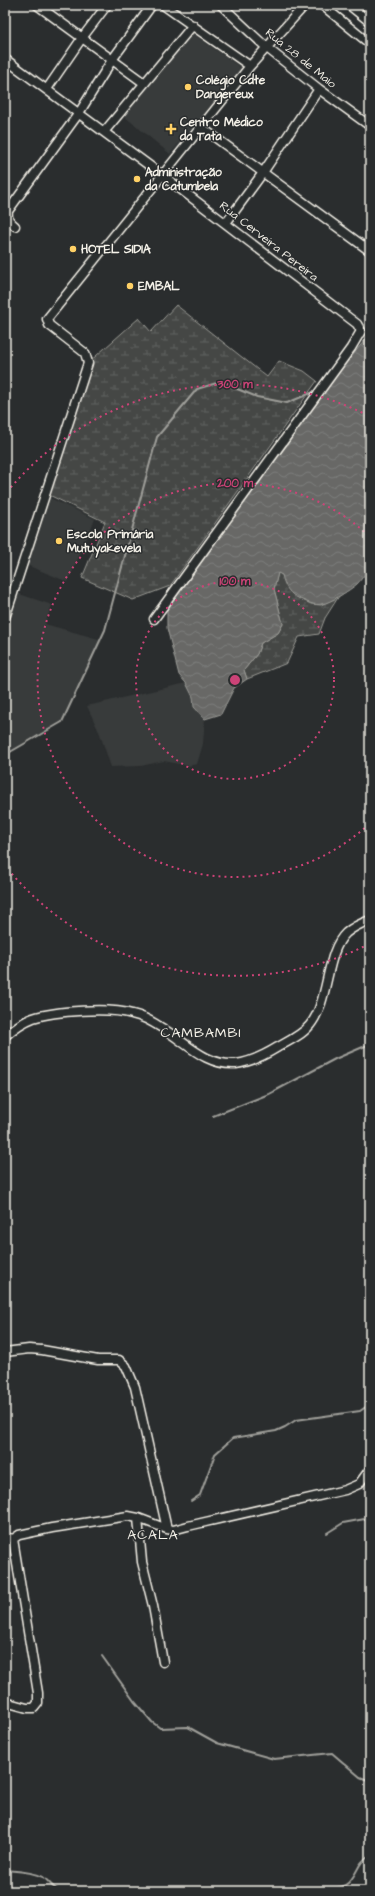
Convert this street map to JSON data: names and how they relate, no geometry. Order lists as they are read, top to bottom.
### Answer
{
  "streets": {
    "street": ["Rua 28 de Maio", "Rua Cerveira Pereira"]
  },
  "districts": ["CAMBAMBI", "ACALA"],
  "places": {
    "other": [
      "Colégio Cdte Dangereux",
      "Administração da Catumbela",
      "HOTEL SIDIA",
      "EMBAL",
      "Escola Primária Mutuyakevela"
    ],
    "health": ["Centro Médico da Tata"]
  },
  "rings": ["300 m", "200 m", "100 m"]
}
